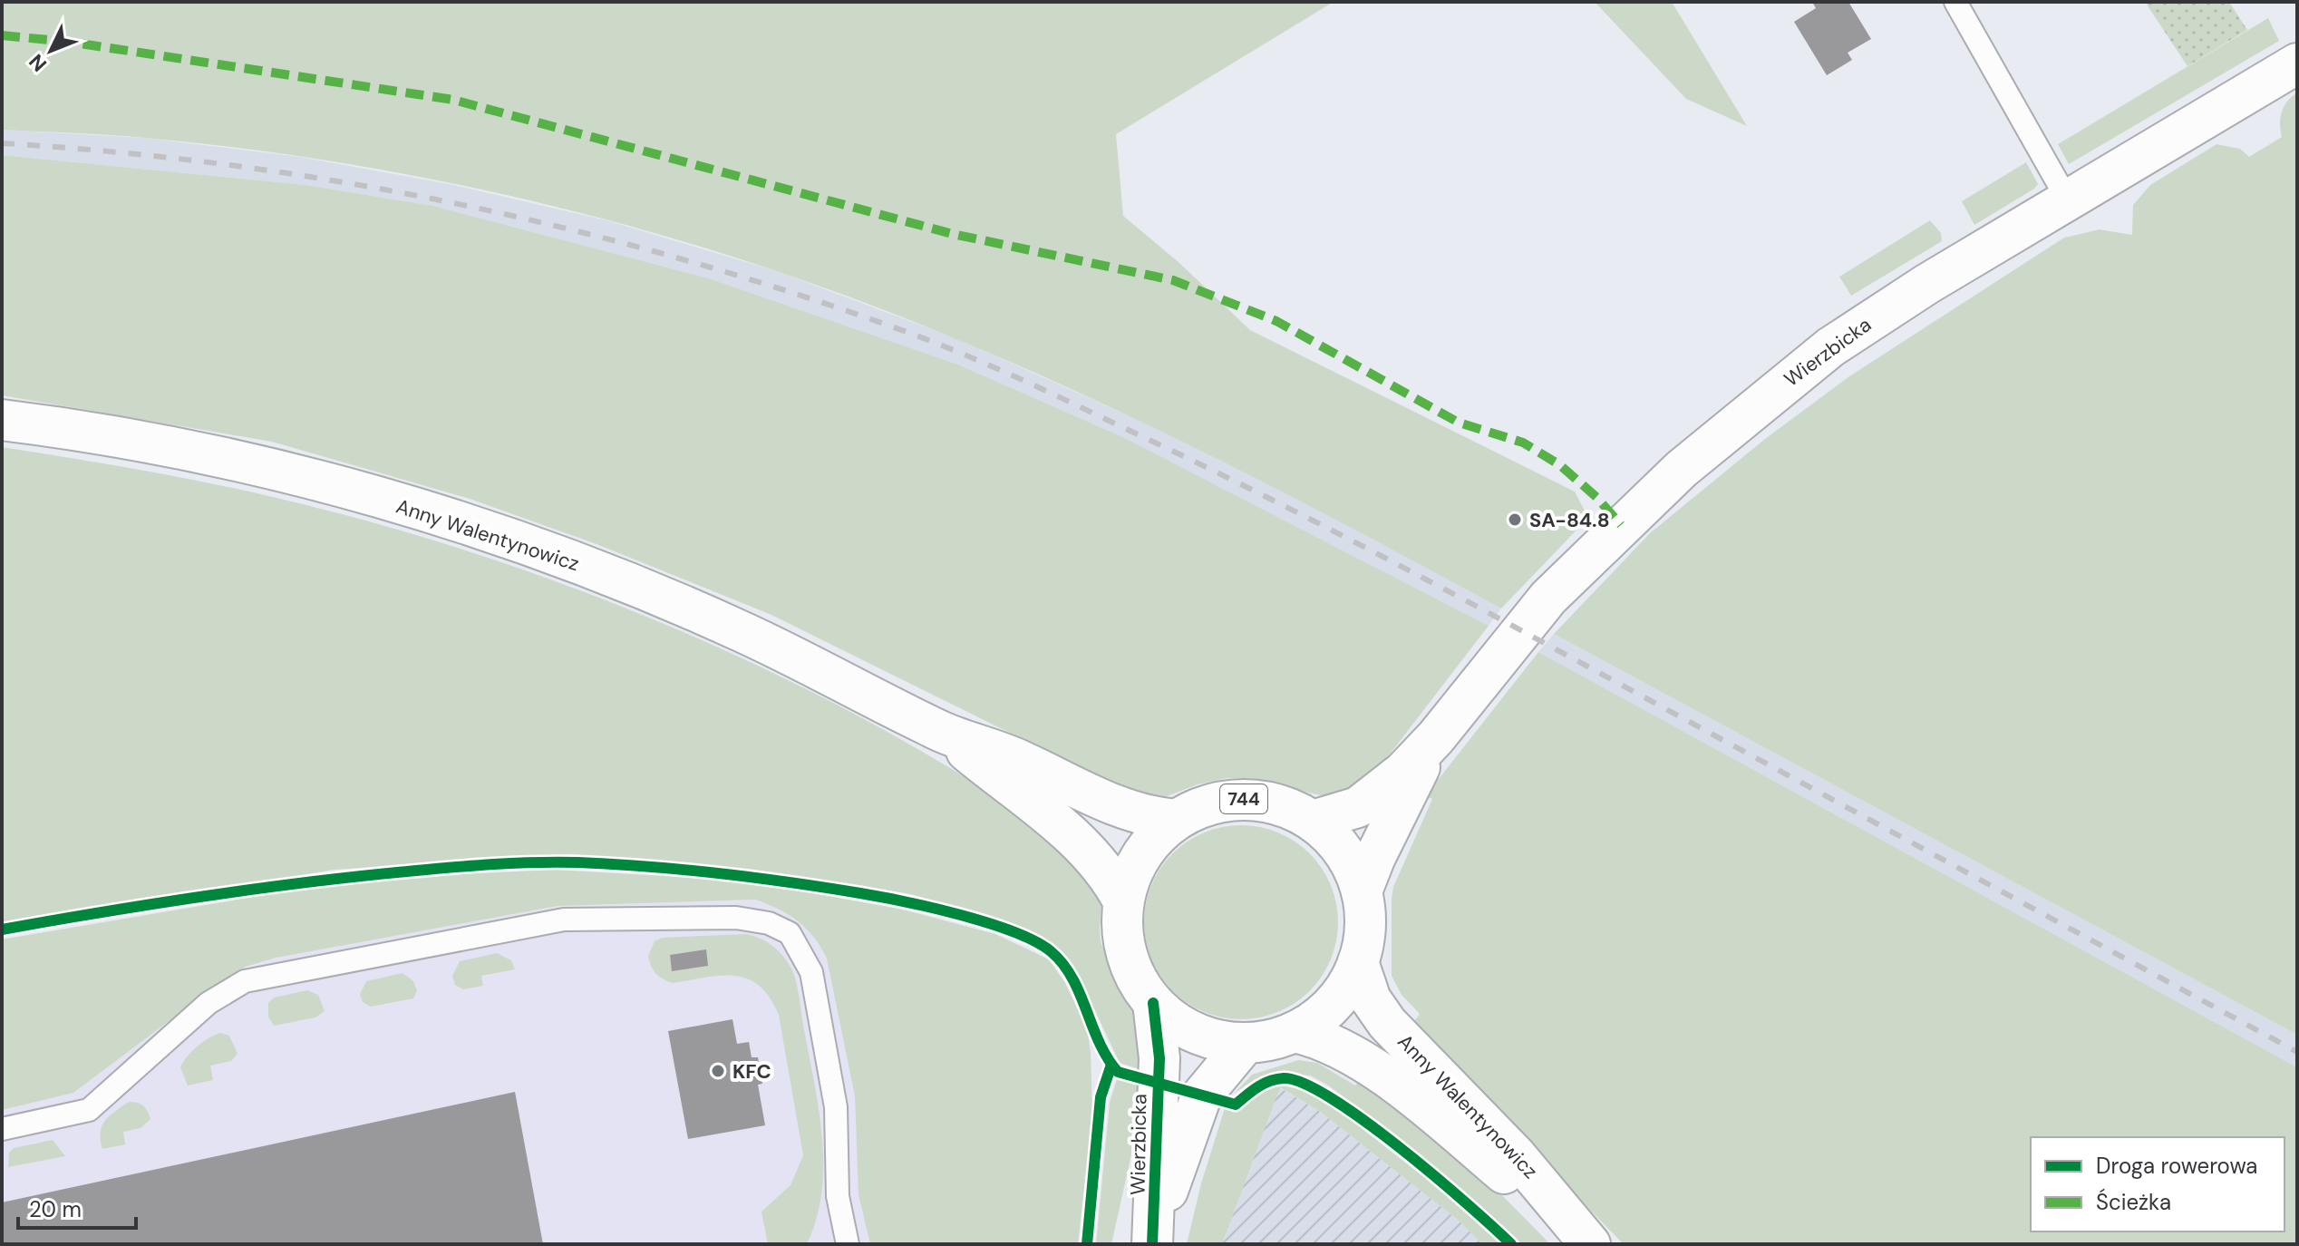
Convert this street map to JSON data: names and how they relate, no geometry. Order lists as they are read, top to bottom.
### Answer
{
  "streets": {
    "main road": ["Wierzbicka", "Anny Walentynowicz", "744"]
  },
  "crossings": [
    ["Wierzbicka", "Anny Walentynowicz"],
    ["Wierzbicka", "744"],
    ["Anny Walentynowicz", "744"]
  ],
  "places": ["SA-84.8", "KFC"],
  "legend": ["Droga rowerowa", "Ścieżka"],
  "scale_bar": "20 m",
  "north": "bottom left"
}
